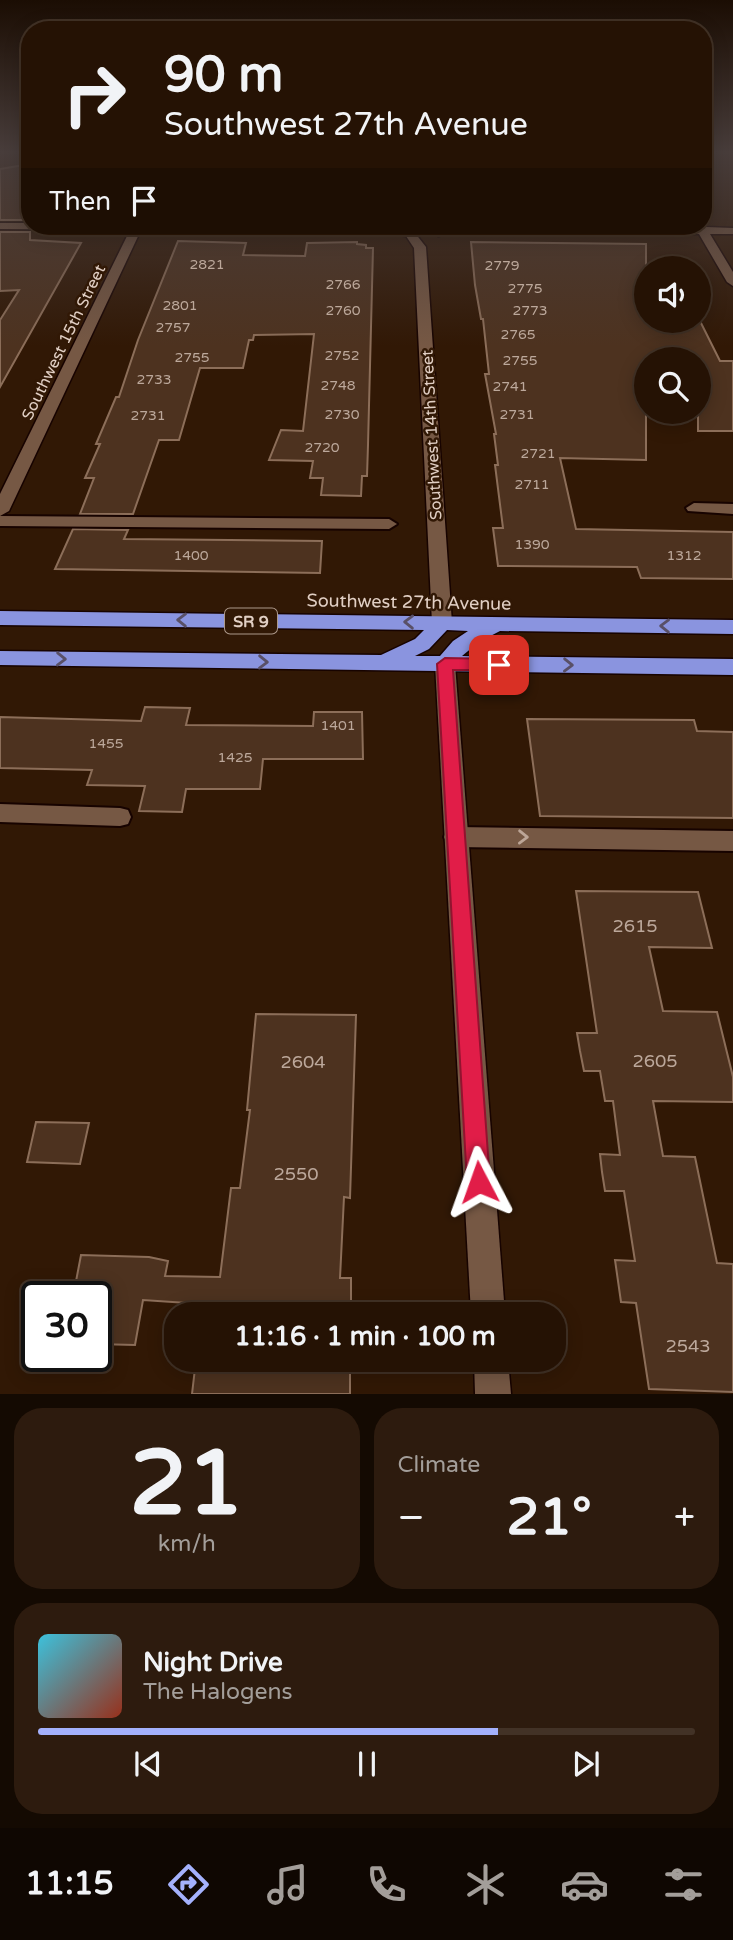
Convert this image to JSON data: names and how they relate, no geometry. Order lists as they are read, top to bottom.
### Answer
{
  "streets": {
    "highway": ["Southwest 27th Avenue", "SR 9"],
    "street": ["Southwest 15th Street", "Southwest 14th Street"]
  },
  "crossings": [
    ["Southwest 14th Street", "Southwest 27th Avenue"]
  ],
  "house_numbers": [
    "2821",
    "2779",
    "2766",
    "2775",
    "2801",
    "2760",
    "2773",
    "2757",
    "2765",
    "2752",
    "2755",
    "2755",
    "2733",
    "2748",
    "2741",
    "2730",
    "2731",
    "2731",
    "2720",
    "2721",
    "2711",
    "1390",
    "1400",
    "1312",
    "1401",
    "1455",
    "1425",
    "2615",
    "2605",
    "2604",
    "2550",
    "2543"
  ],
  "page": {
    "turn": ["90 m", "Southwest 27th Avenue"],
    "then": "Then",
    "limit": "30",
    "trip": "11:16 · 1 min · 100 m",
    "tile": [
      ["21", "km/h"],
      "Climate"
    ],
    "heat": ["−", "21°", "+"],
    "song": ["Night Drive", "The Halogens"],
    "tabs": "11:15"
  }
}
